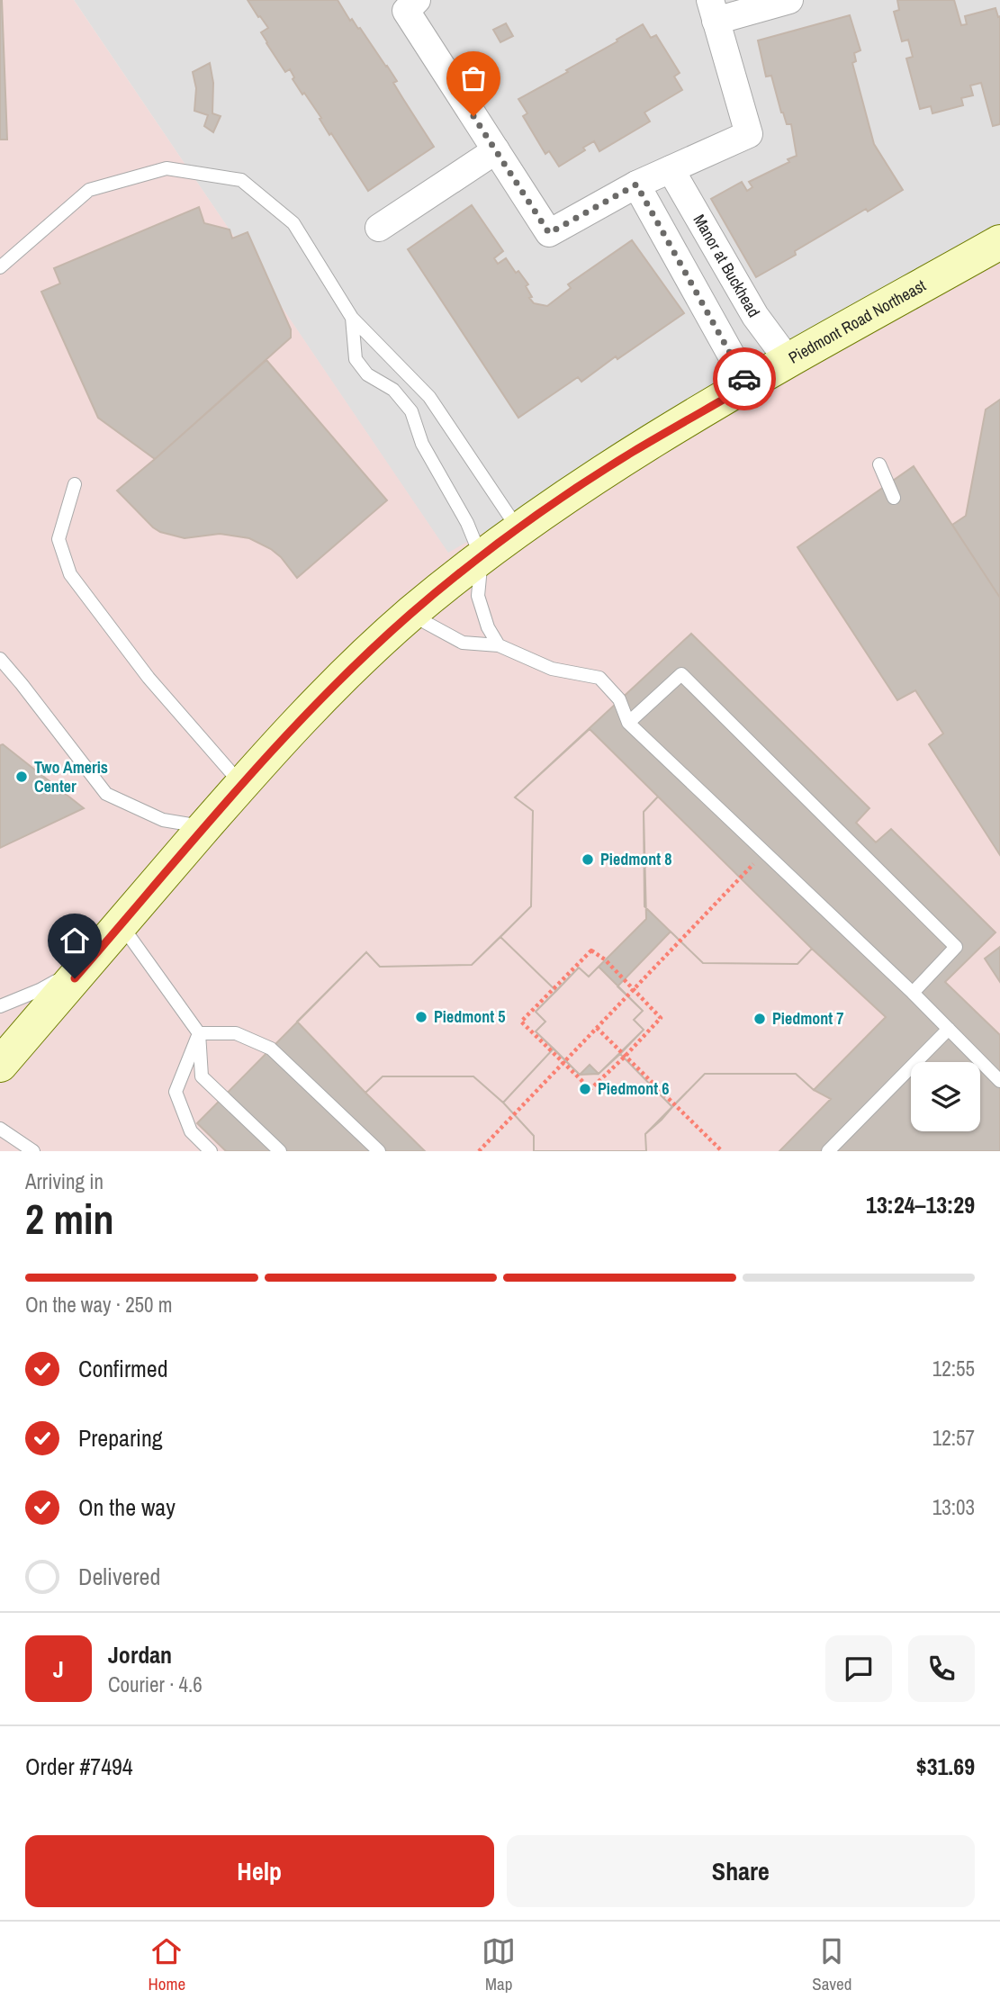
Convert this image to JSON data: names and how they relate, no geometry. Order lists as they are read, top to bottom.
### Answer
{
  "streets": {
    "main road": ["Piedmont Road Northeast"],
    "street": ["Manor at Buckhead"]
  },
  "crossings": [
    ["Manor at Buckhead", "Piedmont Road Northeast"]
  ],
  "places": [
    "Two Ameris Center",
    "Piedmont 8",
    "Piedmont 5",
    "Piedmont 7",
    "Piedmont 6"
  ],
  "page": {
    "heading": ["2 min", "Arriving in", "13:24–13:29"],
    "panel": [
      "Jordan",
      "Courier · 4.6",
      "Order #7494",
      "$31.69"
    ],
    "bar": "On the way · 250 m",
    "list": [
      ["Confirmed", "12:55"],
      ["Preparing", "12:57"],
      ["On the way", "13:03"],
      "Delivered"
    ],
    "round": "J",
    "buttons": ["Help", "Share"],
    "tabs": ["Home", "Map", "Saved"]
  }
}
